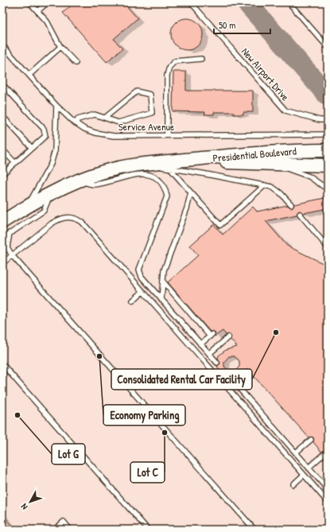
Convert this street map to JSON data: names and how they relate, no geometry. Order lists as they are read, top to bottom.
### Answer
{
  "streets": {
    "main road": ["Presidential Boulevard"],
    "lane": ["New Airport Drive", "Service Avenue"]
  },
  "places": [
    "Consolidated Rental Car Facility",
    "Economy Parking",
    "Lot G",
    "Lot C"
  ],
  "scale_bar": "50 m",
  "north": "bottom left"
}
